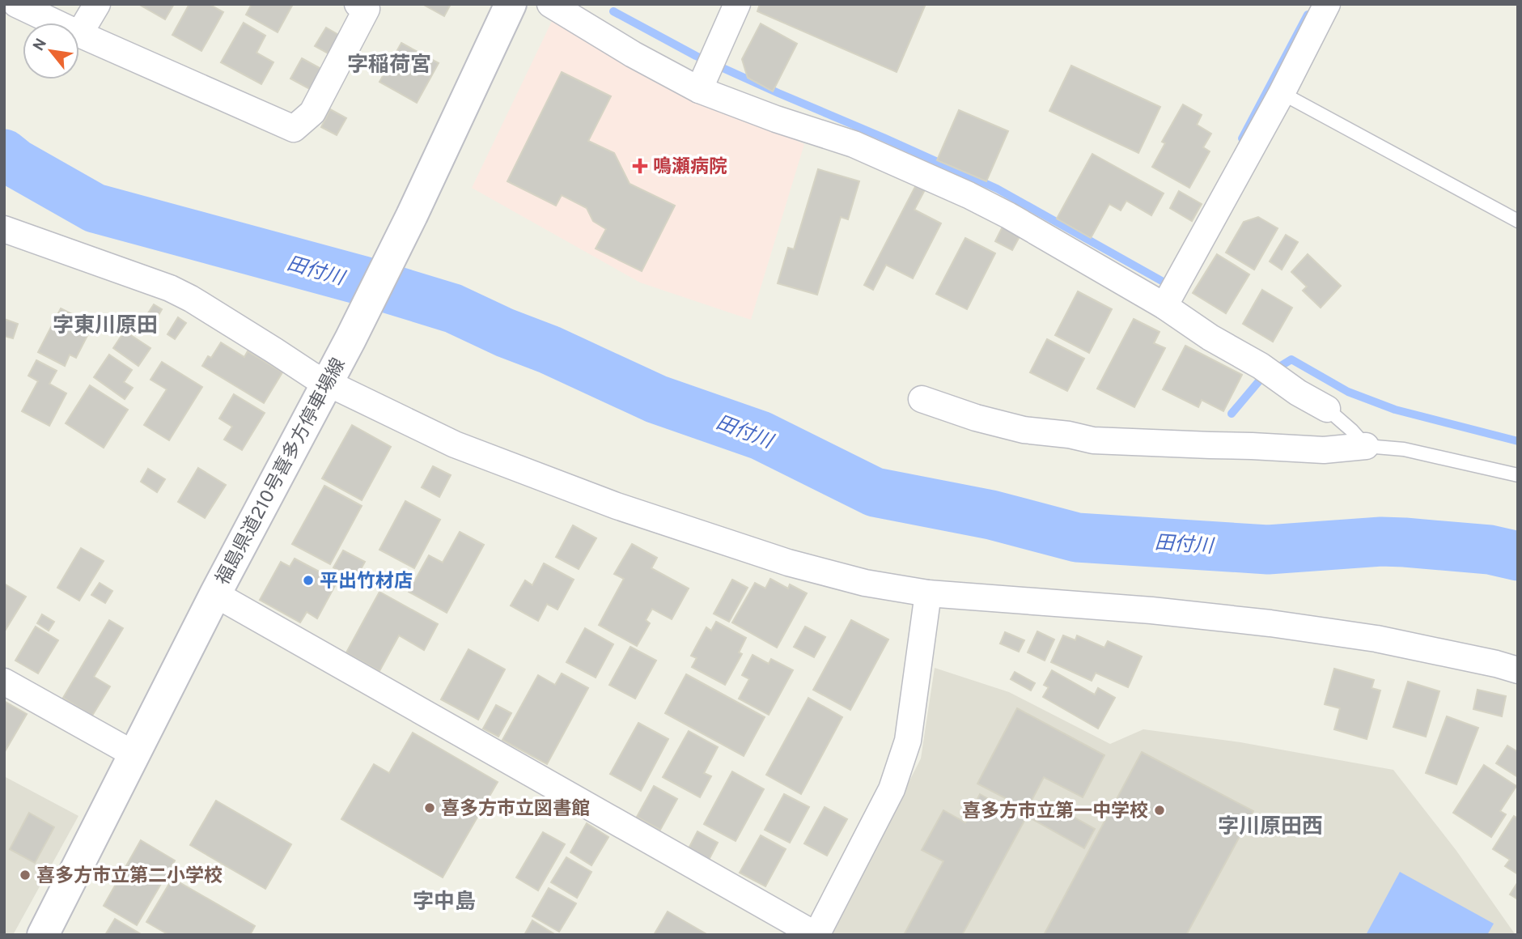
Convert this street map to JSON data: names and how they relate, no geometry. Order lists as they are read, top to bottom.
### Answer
{
  "streets": {
    "main road": ["福島県道210号喜多方停車場線"]
  },
  "districts": [
    "字稲荷宮",
    "字東川原田",
    "字川原田西",
    "字中島"
  ],
  "water": ["田付川"],
  "places": {
    "health": ["鳴瀬病院"],
    "other": [
      "平出竹材店",
      "喜多方市立図書館",
      "喜多方市立第一中学校",
      "喜多方市立第二小学校"
    ]
  },
  "north": "top left"
}
